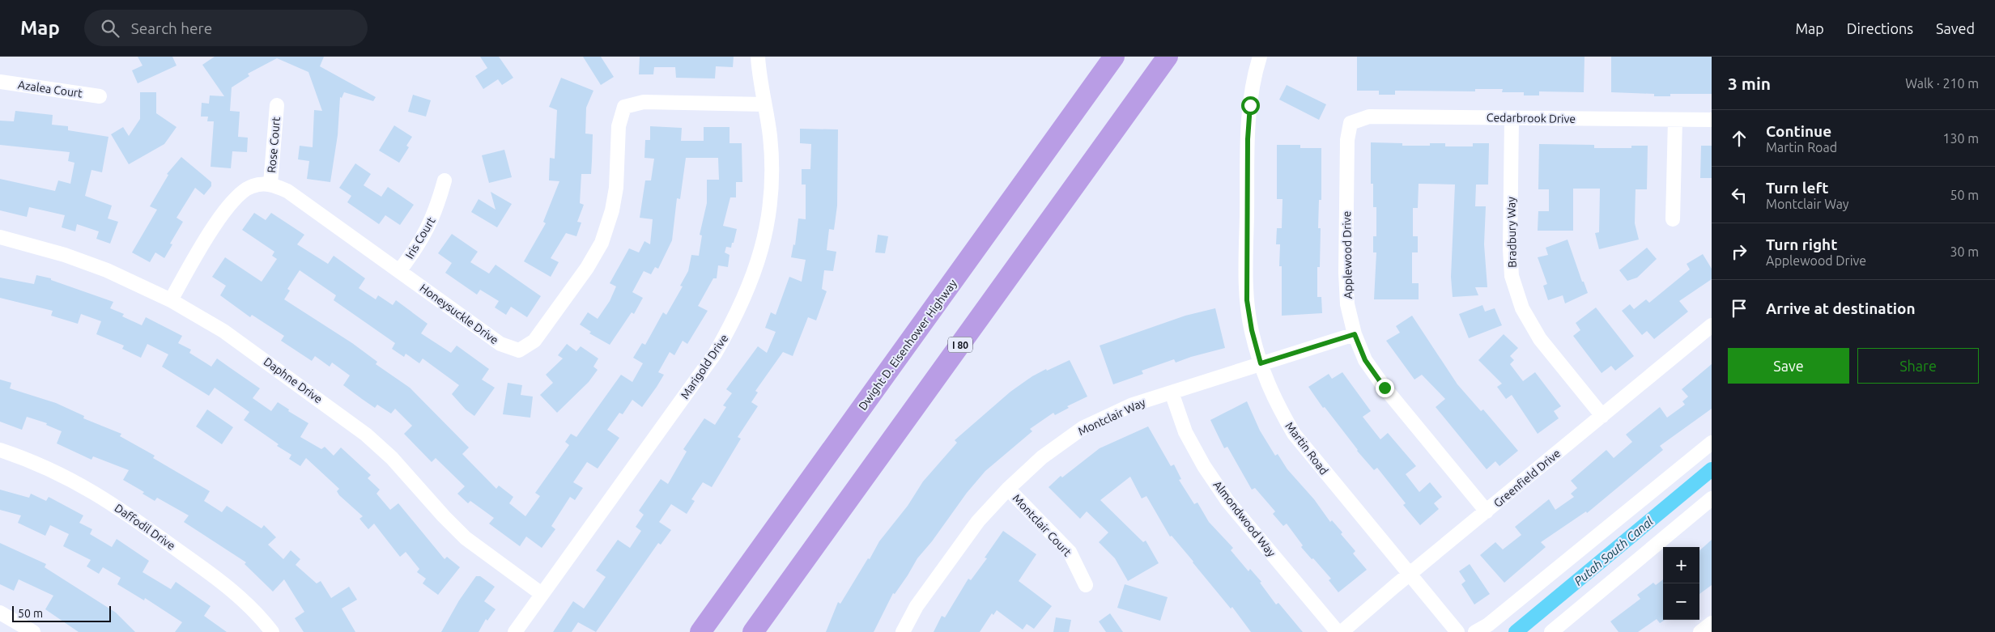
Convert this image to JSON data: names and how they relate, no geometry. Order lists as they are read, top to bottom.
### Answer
{
  "streets": {
    "highway": ["Dwight D. Eisenhower Highway", "I 80"],
    "street": [
      "Azalea Court",
      "Cedarbrook Drive",
      "Rose Court",
      "Bradbury Way",
      "Iris Court",
      "Applewood Drive",
      "Honeysuckle Drive",
      "Marigold Drive",
      "Daphne Drive",
      "Montclair Way",
      "Martin Road",
      "Greenfield Drive",
      "Almondwood Way",
      "Montclair Court",
      "Daffodil Drive"
    ]
  },
  "crossings": [
    ["Cedarbrook Drive", "Bradbury Way"],
    ["Cedarbrook Drive", "Applewood Drive"],
    ["Rose Court", "Honeysuckle Drive"],
    ["Bradbury Way", "Greenfield Drive"],
    ["Iris Court", "Honeysuckle Drive"],
    ["Applewood Drive", "Montclair Way"],
    ["Applewood Drive", "Greenfield Drive"],
    ["Honeysuckle Drive", "Marigold Drive"],
    ["Marigold Drive", "Daphne Drive"],
    ["Montclair Way", "Martin Road"],
    ["Montclair Way", "Almondwood Way"],
    ["Montclair Way", "Montclair Court"],
    ["Martin Road", "Greenfield Drive"]
  ],
  "water": ["Putah South Canal"],
  "scale_bar": "50 m",
  "page": {
    "header": "Map",
    "search": "Search here",
    "nav": ["Map", "Directions", "Saved"],
    "heading": ["3 min", "Walk · 210 m"],
    "list": [
      ["Continue", "Martin Road", "130 m"],
      ["Turn left", "Montclair Way", "50 m"],
      ["Turn right", "Applewood Drive", "30 m"],
      "Arrive at destination"
    ],
    "buttons": ["Save", "Share"],
    "map_buttons": ["+", "−"],
    "scale": "50 m"
  }
}
